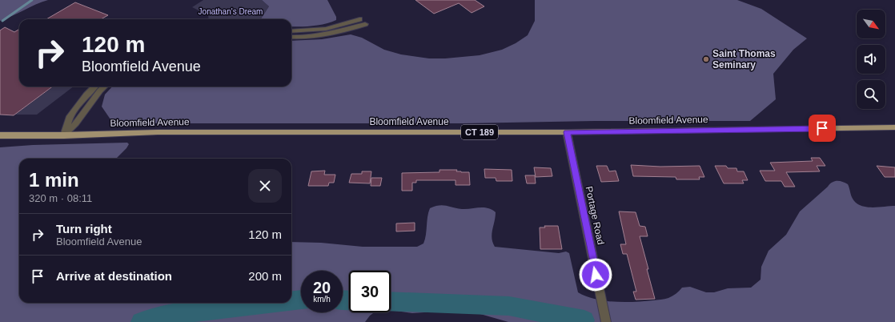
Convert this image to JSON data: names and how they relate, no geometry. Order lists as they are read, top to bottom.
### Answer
{
  "streets": {
    "main road": ["Bloomfield Avenue", "CT 189"],
    "street": ["Portage Road"]
  },
  "crossings": [
    ["Bloomfield Avenue", "Portage Road"]
  ],
  "parks": ["Jonathan's Dream"],
  "places": ["Saint Thomas Seminary"],
  "north": "bottom right",
  "page": {
    "turn": ["120 m", "Bloomfield Avenue"],
    "heading": ["1 min", "320 m · 08:11"],
    "list": [
      {
        "name": "Turn right",
        "note": "Bloomfield Avenue",
        "value": "120 m"
      },
      {
        "name": "Arrive at destination",
        "value": "200 m"
      }
    ],
    "speed": "20 km/h",
    "limit": "30"
  }
}
